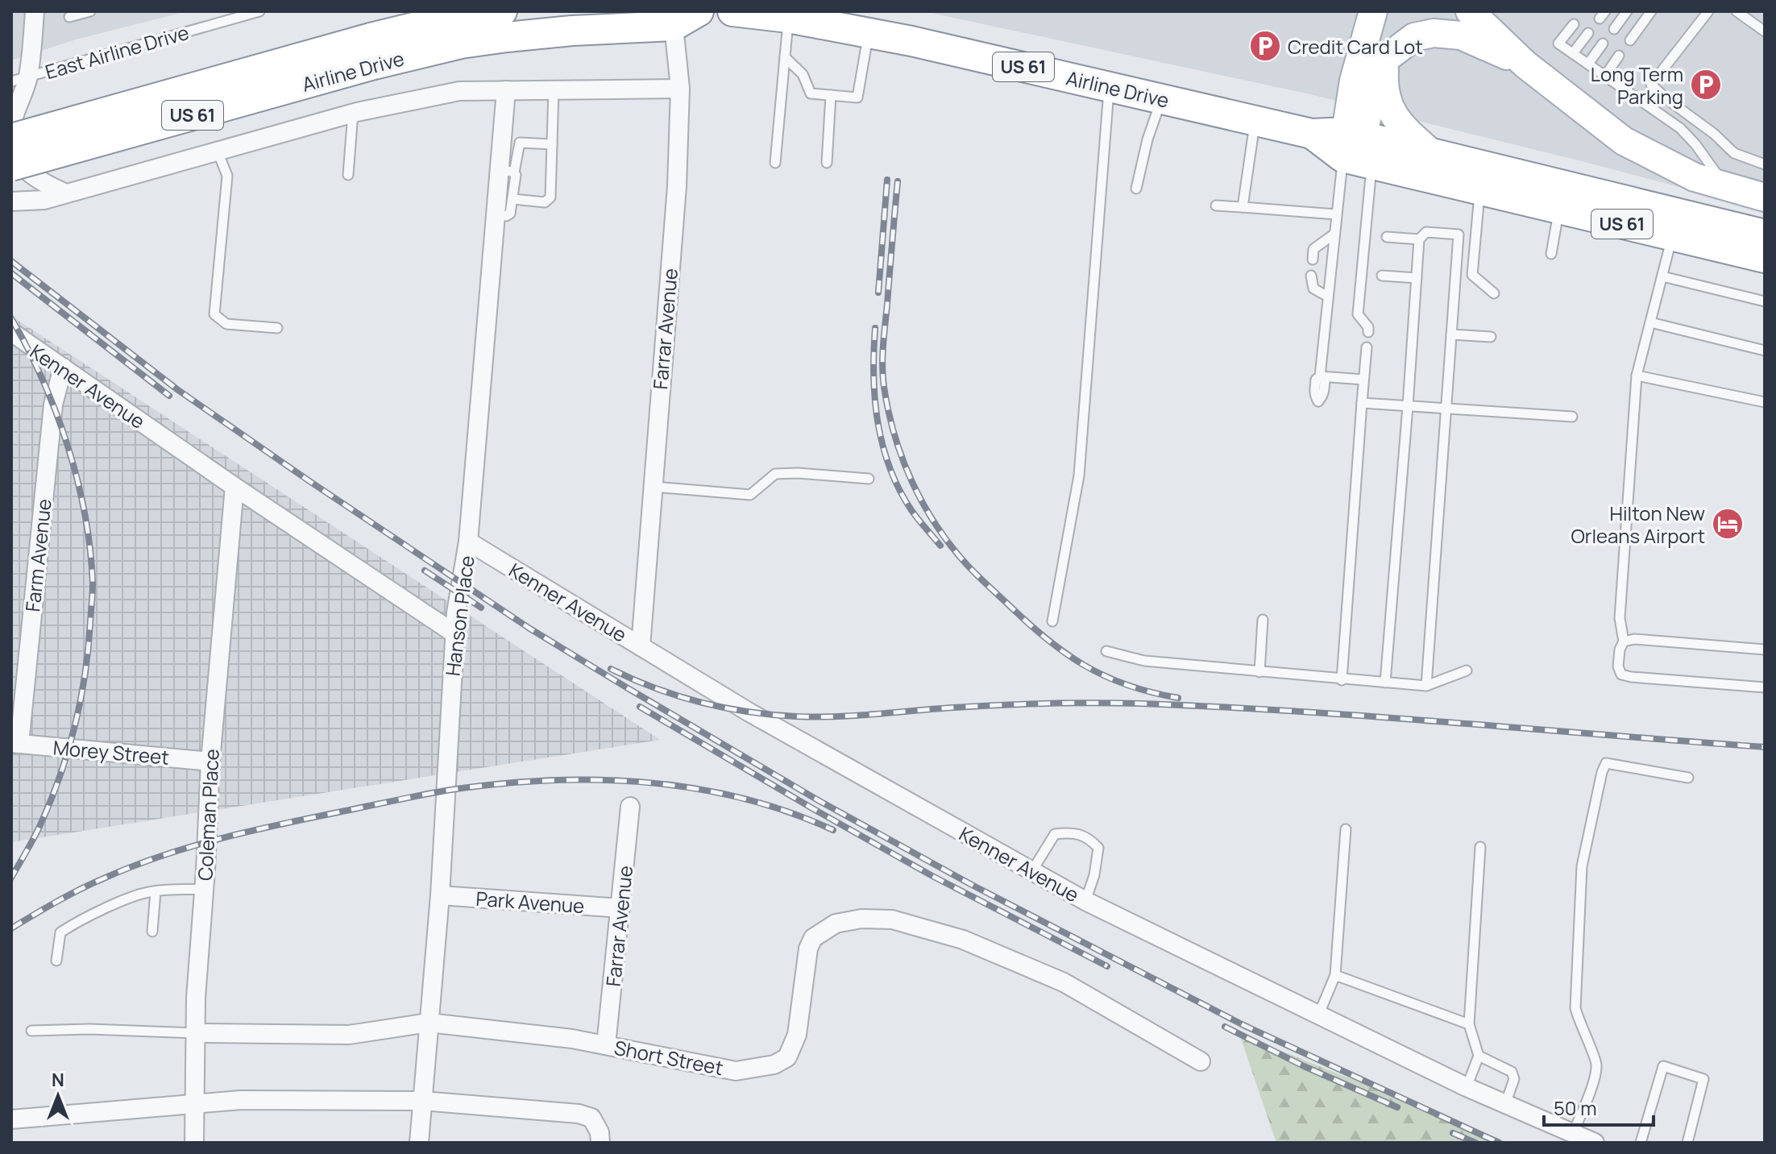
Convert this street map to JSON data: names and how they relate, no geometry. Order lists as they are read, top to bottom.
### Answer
{
  "streets": {
    "highway": ["US 61", "Airline Drive"],
    "street": [
      "Farrar Avenue",
      "Kenner Avenue",
      "Farm Avenue",
      "Hanson Place",
      "Morey Street",
      "Coleman Place",
      "Park Avenue",
      "Short Street"
    ],
    "lane": ["East Airline Drive"]
  },
  "crossings": [
    ["Airline Drive", "Farrar Avenue"],
    ["Farrar Avenue", "Kenner Avenue"],
    ["Farrar Avenue", "Park Avenue"],
    ["Farrar Avenue", "Short Street"],
    ["Kenner Avenue", "Farm Avenue"],
    ["Kenner Avenue", "Hanson Place"],
    ["Kenner Avenue", "Coleman Place"],
    ["Farm Avenue", "Morey Street"],
    ["Hanson Place", "Park Avenue"],
    ["Hanson Place", "Short Street"],
    ["Morey Street", "Coleman Place"],
    ["Coleman Place", "Short Street"]
  ],
  "places": {
    "parking": ["Credit Card Lot", "Long Term Parking"],
    "hotel": ["Hilton New Orleans Airport"]
  },
  "scale_bar": "50 m",
  "north": "top"
}
